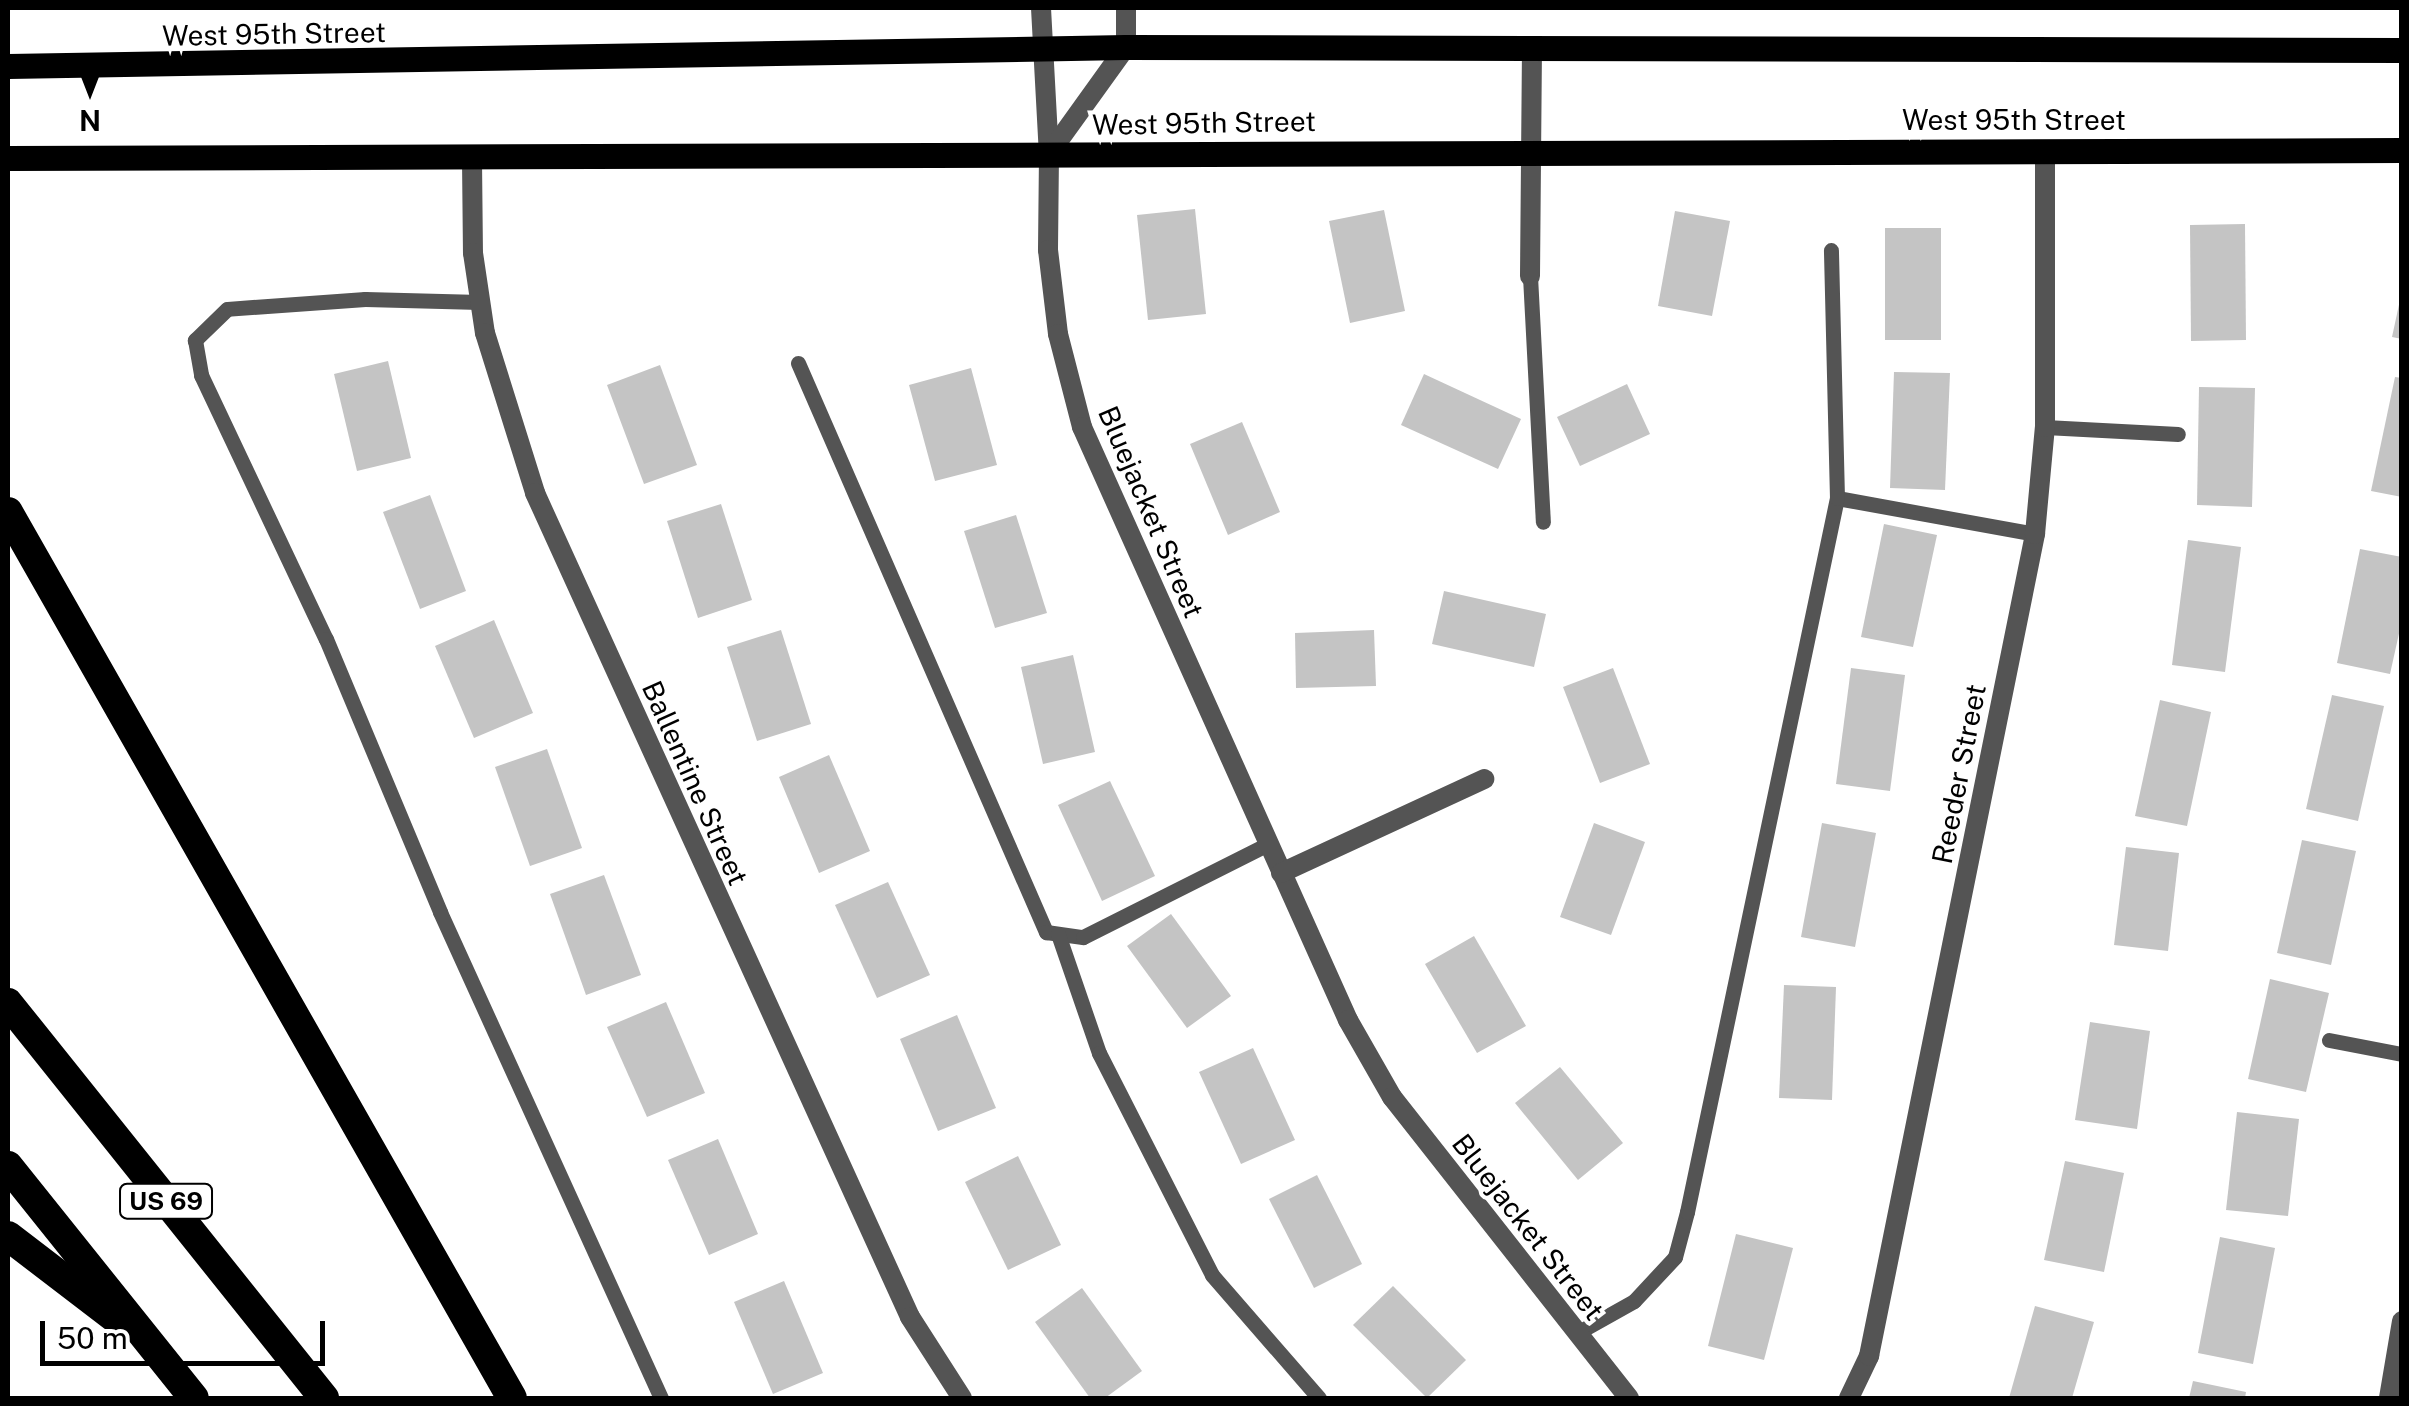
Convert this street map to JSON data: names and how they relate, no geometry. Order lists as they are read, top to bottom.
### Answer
{
  "streets": {
    "highway": ["US 69"],
    "main road": ["West 95th Street"],
    "street": ["Bluejacket Street", "Reeder Street", "Ballentine Street"]
  },
  "crossings": [
    ["West 95th Street", "Bluejacket Street"],
    ["West 95th Street", "Reeder Street"],
    ["West 95th Street", "Ballentine Street"]
  ],
  "scale_bar": "50 m",
  "north": "bottom"
}
